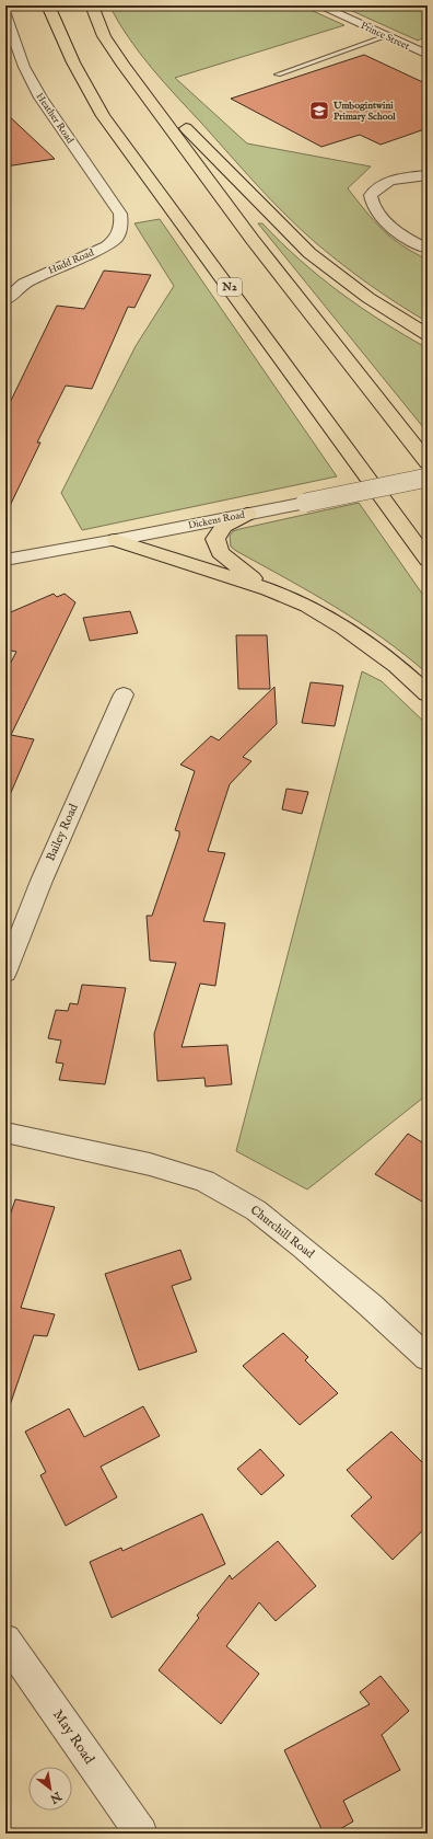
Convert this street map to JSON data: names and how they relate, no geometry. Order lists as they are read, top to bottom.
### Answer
{
  "streets": {
    "highway": ["N2"],
    "street": [
      "Prince Street",
      "Heather Road",
      "Hudd Road",
      "Dickens Road",
      "Bailey Road",
      "Churchill Road",
      "May Road"
    ]
  },
  "crossings": [
    ["Heather Road", "Hudd Road"]
  ],
  "places": {
    "school or university": ["Umbogintwini Primary School"]
  },
  "north": "bottom right"
}
